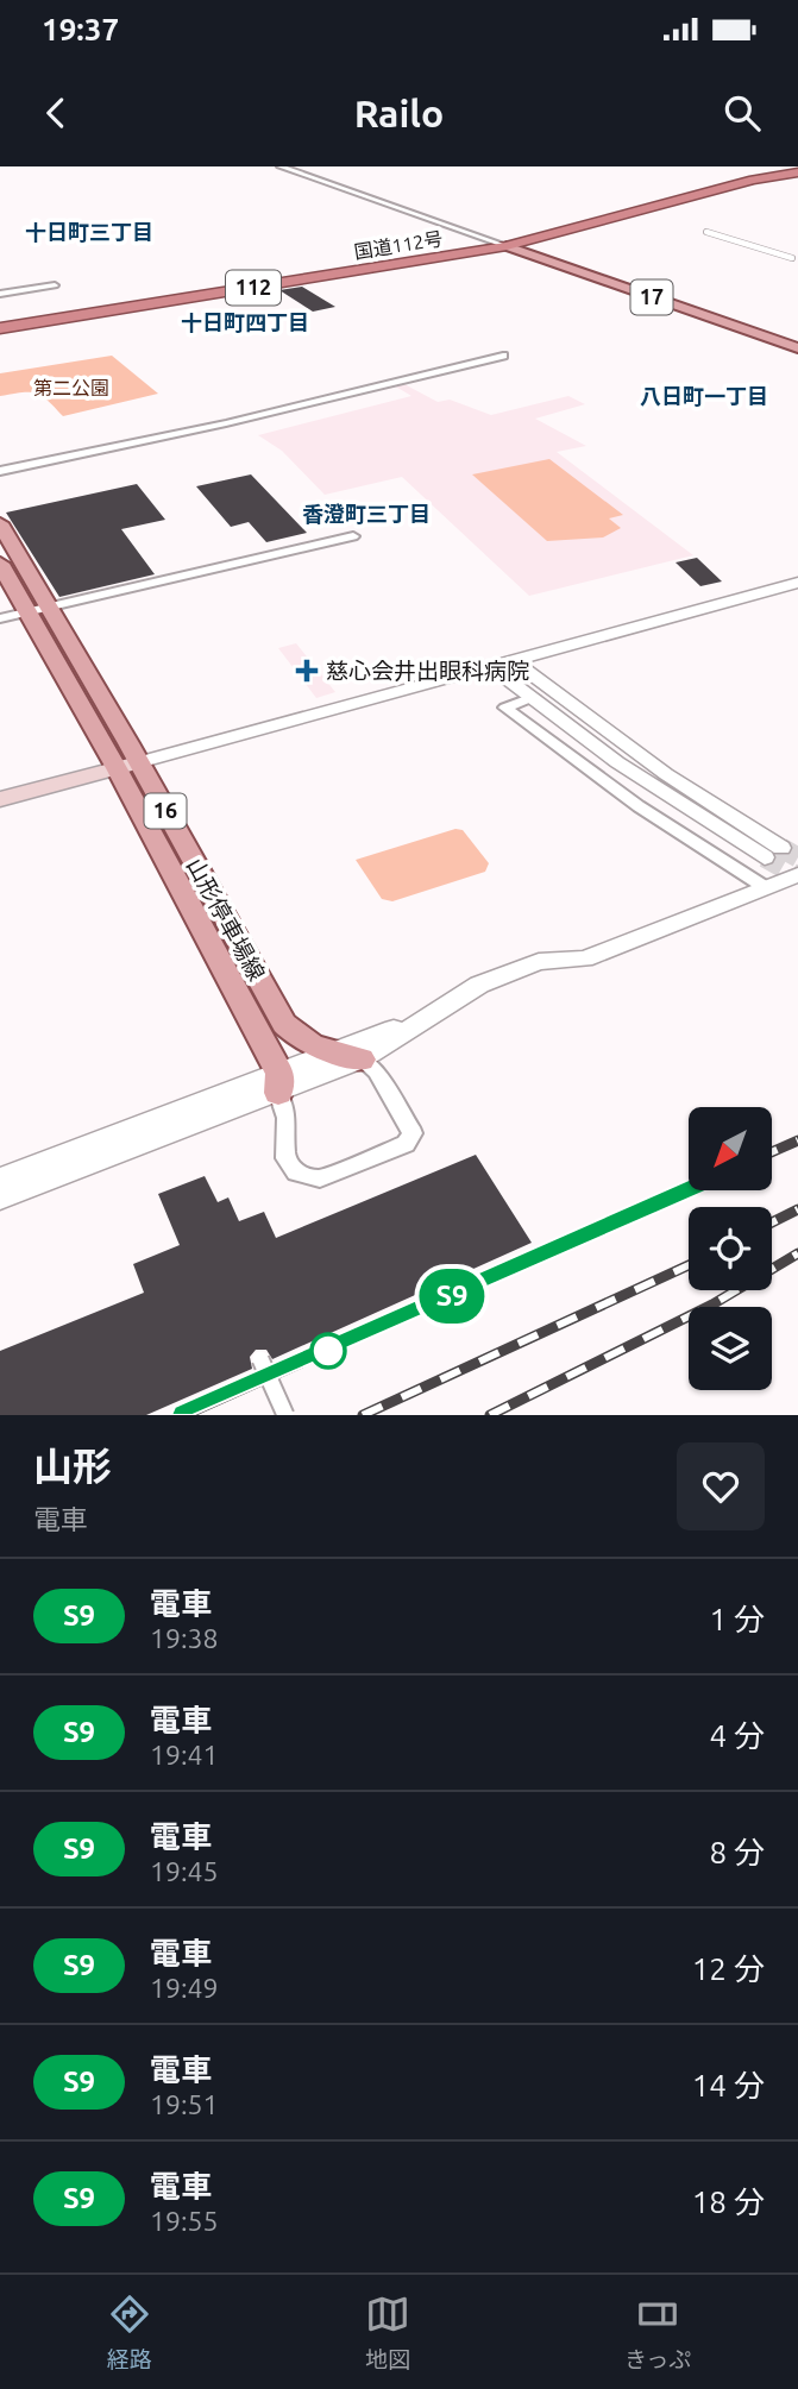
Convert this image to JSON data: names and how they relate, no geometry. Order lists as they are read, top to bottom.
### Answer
{
  "streets": {
    "highway": ["国道112号", "112"],
    "main road": ["17", "16", "山形停車場線"]
  },
  "crossings": [
    ["国道112号", "17"]
  ],
  "districts": [
    "十日町三丁目",
    "十日町四丁目",
    "八日町一丁目",
    "香澄町三丁目"
  ],
  "parks": ["第二公園"],
  "places": {
    "health": ["慈心会井出眼科病院"]
  },
  "north": "bottom left",
  "page": {
    "status": "19:37",
    "header": "Railo",
    "on_map": "S9",
    "heading": ["山形", "電車"],
    "list": [
      {
        "mark": "S9",
        "name": "電車",
        "note": "19:38",
        "value": "1 分"
      },
      {
        "mark": "S9",
        "name": "電車",
        "note": "19:41",
        "value": "4 分"
      },
      {
        "mark": "S9",
        "name": "電車",
        "note": "19:45",
        "value": "8 分"
      },
      {
        "mark": "S9",
        "name": "電車",
        "note": "19:49",
        "value": "12 分"
      },
      {
        "mark": "S9",
        "name": "電車",
        "note": "19:51",
        "value": "14 分"
      },
      {
        "mark": "S9",
        "name": "電車",
        "note": "19:55",
        "value": "18 分"
      }
    ],
    "tabs": ["経路", "地図", "きっぷ"]
  }
}
